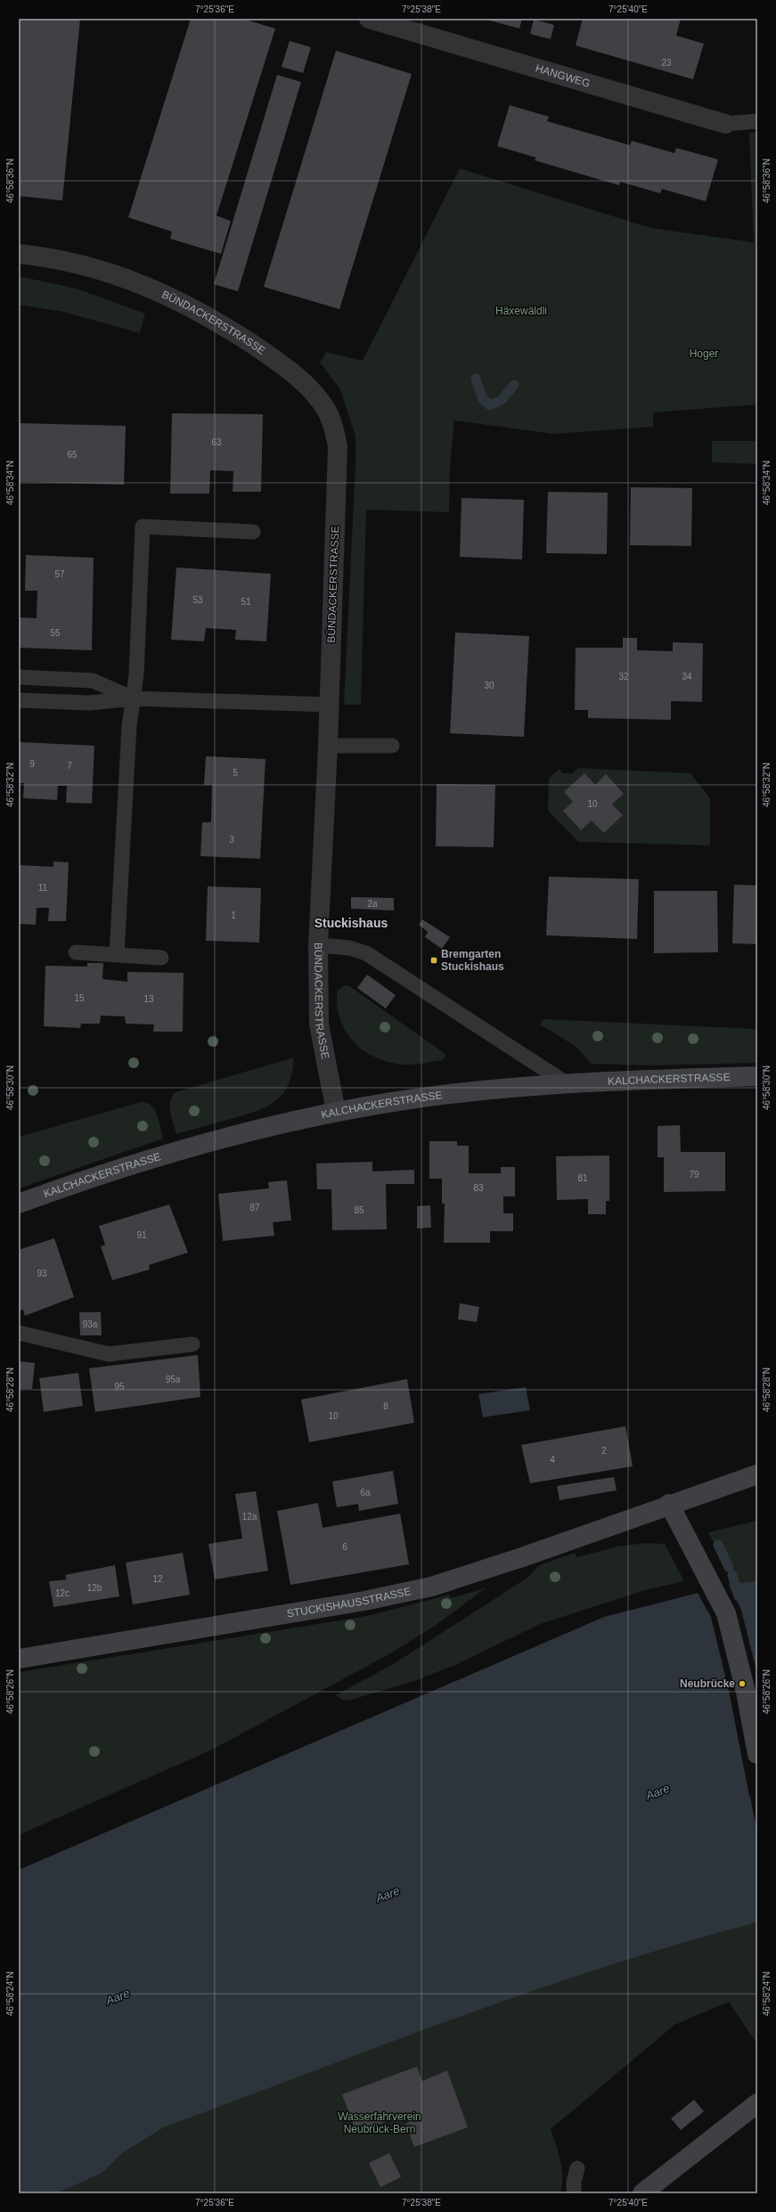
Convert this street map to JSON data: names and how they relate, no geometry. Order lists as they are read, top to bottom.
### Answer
{
  "streets": {
    "street": [
      "HANGWEG",
      "BÜNDACKERSTRASSE",
      "KALCHACKERSTRASSE",
      "STUCKISHAUSSTRASSE"
    ]
  },
  "crossings": [
    ["BÜNDACKERSTRASSE", "KALCHACKERSTRASSE"]
  ],
  "districts": ["Stuckishaus"],
  "water": ["Aare"],
  "parks": ["Häxewäldli", "Hoger", "Wasserfahrverein Neubrück-Bern"],
  "places": {
    "transit": ["Bremgarten Stuckishaus"],
    "other": ["Neubrücke"]
  },
  "house_numbers": [
    "23",
    "63",
    "65",
    "57",
    "53",
    "51",
    "55",
    "32",
    "34",
    "30",
    "9",
    "7",
    "5",
    "10",
    "3",
    "11",
    "2a",
    "1",
    "15",
    "13",
    "79",
    "81",
    "83",
    "87",
    "85",
    "91",
    "93",
    "93a",
    "95a",
    "95",
    "8",
    "10",
    "2",
    "4",
    "6a",
    "12a",
    "6",
    "12",
    "12b",
    "12c"
  ],
  "coordinates": [
    "7°25'36\"E",
    "7°25'38\"E",
    "7°25'40\"E",
    "46°58'36\"N",
    "46°58'34\"N",
    "46°58'32\"N",
    "46°58'30\"N",
    "46°58'28\"N",
    "46°58'26\"N",
    "46°58'24\"N"
  ]
}
